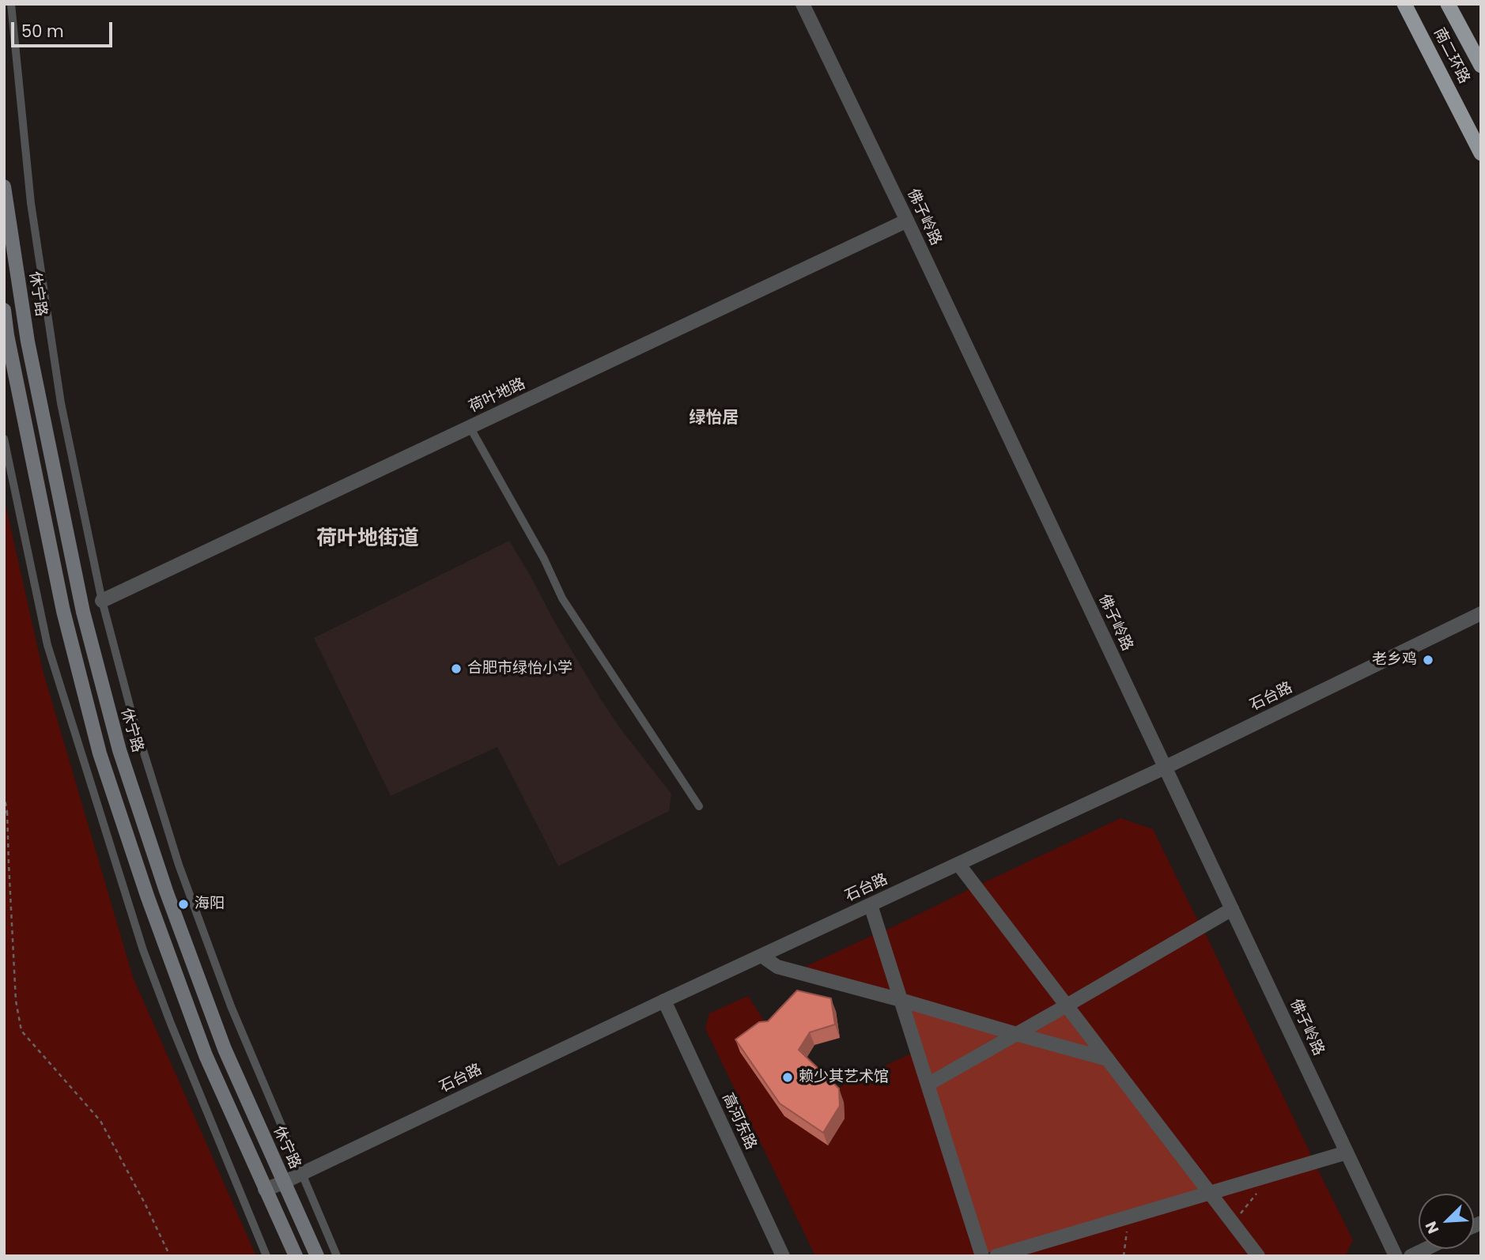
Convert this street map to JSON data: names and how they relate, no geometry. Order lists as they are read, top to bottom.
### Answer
{
  "streets": {
    "highway": ["南二环路"],
    "main road": ["休宁路"],
    "street": [
      "佛子岭路",
      "荷叶地路",
      "石台路",
      "高河东路"
    ]
  },
  "crossings": [
    ["佛子岭路", "荷叶地路"],
    ["佛子岭路", "石台路"],
    ["休宁路", "石台路"],
    ["石台路", "高河东路"]
  ],
  "districts": ["绿怡居", "荷叶地街道"],
  "places": [
    "老乡鸡",
    "合肥市绿怡小学",
    "海阳",
    "赖少其艺术馆"
  ],
  "scale_bar": "50 m",
  "north": "bottom left"
}
